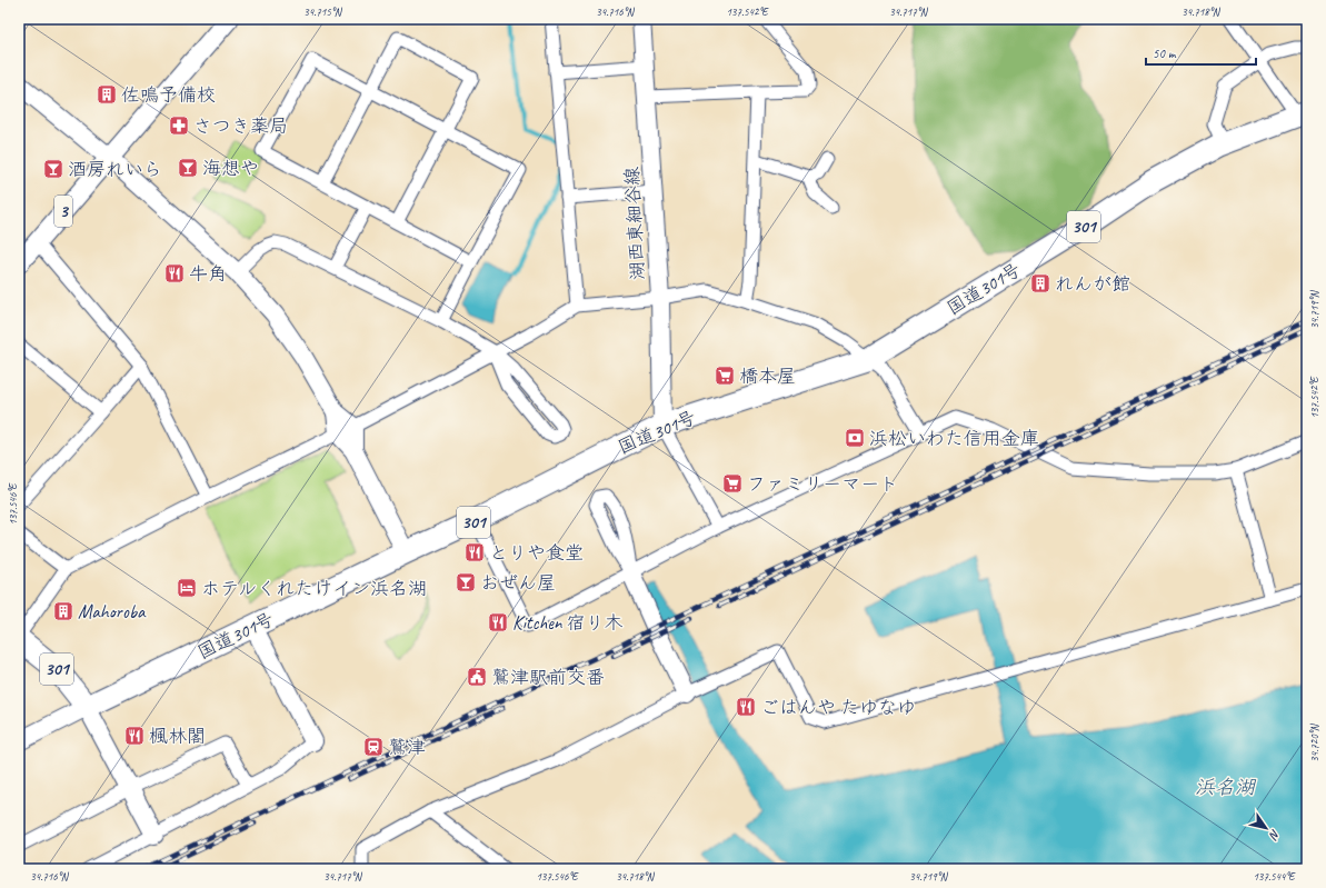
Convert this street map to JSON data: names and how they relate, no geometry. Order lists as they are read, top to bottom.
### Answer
{
  "streets": {
    "highway": ["301", "国道301号"],
    "main road": ["3"],
    "street": ["湖西東細谷線"]
  },
  "crossings": [
    ["湖西東細谷線", "国道301号"],
    ["301", "国道301号"]
  ],
  "water": ["浜名湖"],
  "places": {
    "building": ["佐鳴予備校", "れんが館", "Mahoroba"],
    "pharmacy": ["さつき薬局"],
    "bar": ["海想や", "酒房れいら", "おぜん屋"],
    "restaurant": [
      "牛角",
      "とりや食堂",
      "Kitchen 宿り木",
      "ごはんや たゆなゆ",
      "楓林閣"
    ],
    "supermarket": ["橋本屋", "ファミリーマート"],
    "bank": ["浜松いわた信用金庫"],
    "hotel": ["ホテルくれたけイン浜名湖"],
    "public building": ["鷲津駅前交番"],
    "station": ["鷲津"]
  },
  "scale_bar": "50 m",
  "north": "bottom right",
  "coordinates": [
    "34.715°N",
    "34.716°N",
    "137.542°E",
    "34.717°N",
    "34.718°N",
    "34.719°N",
    "137.546°E",
    "34.720°N",
    "137.544°E"
  ]
}
